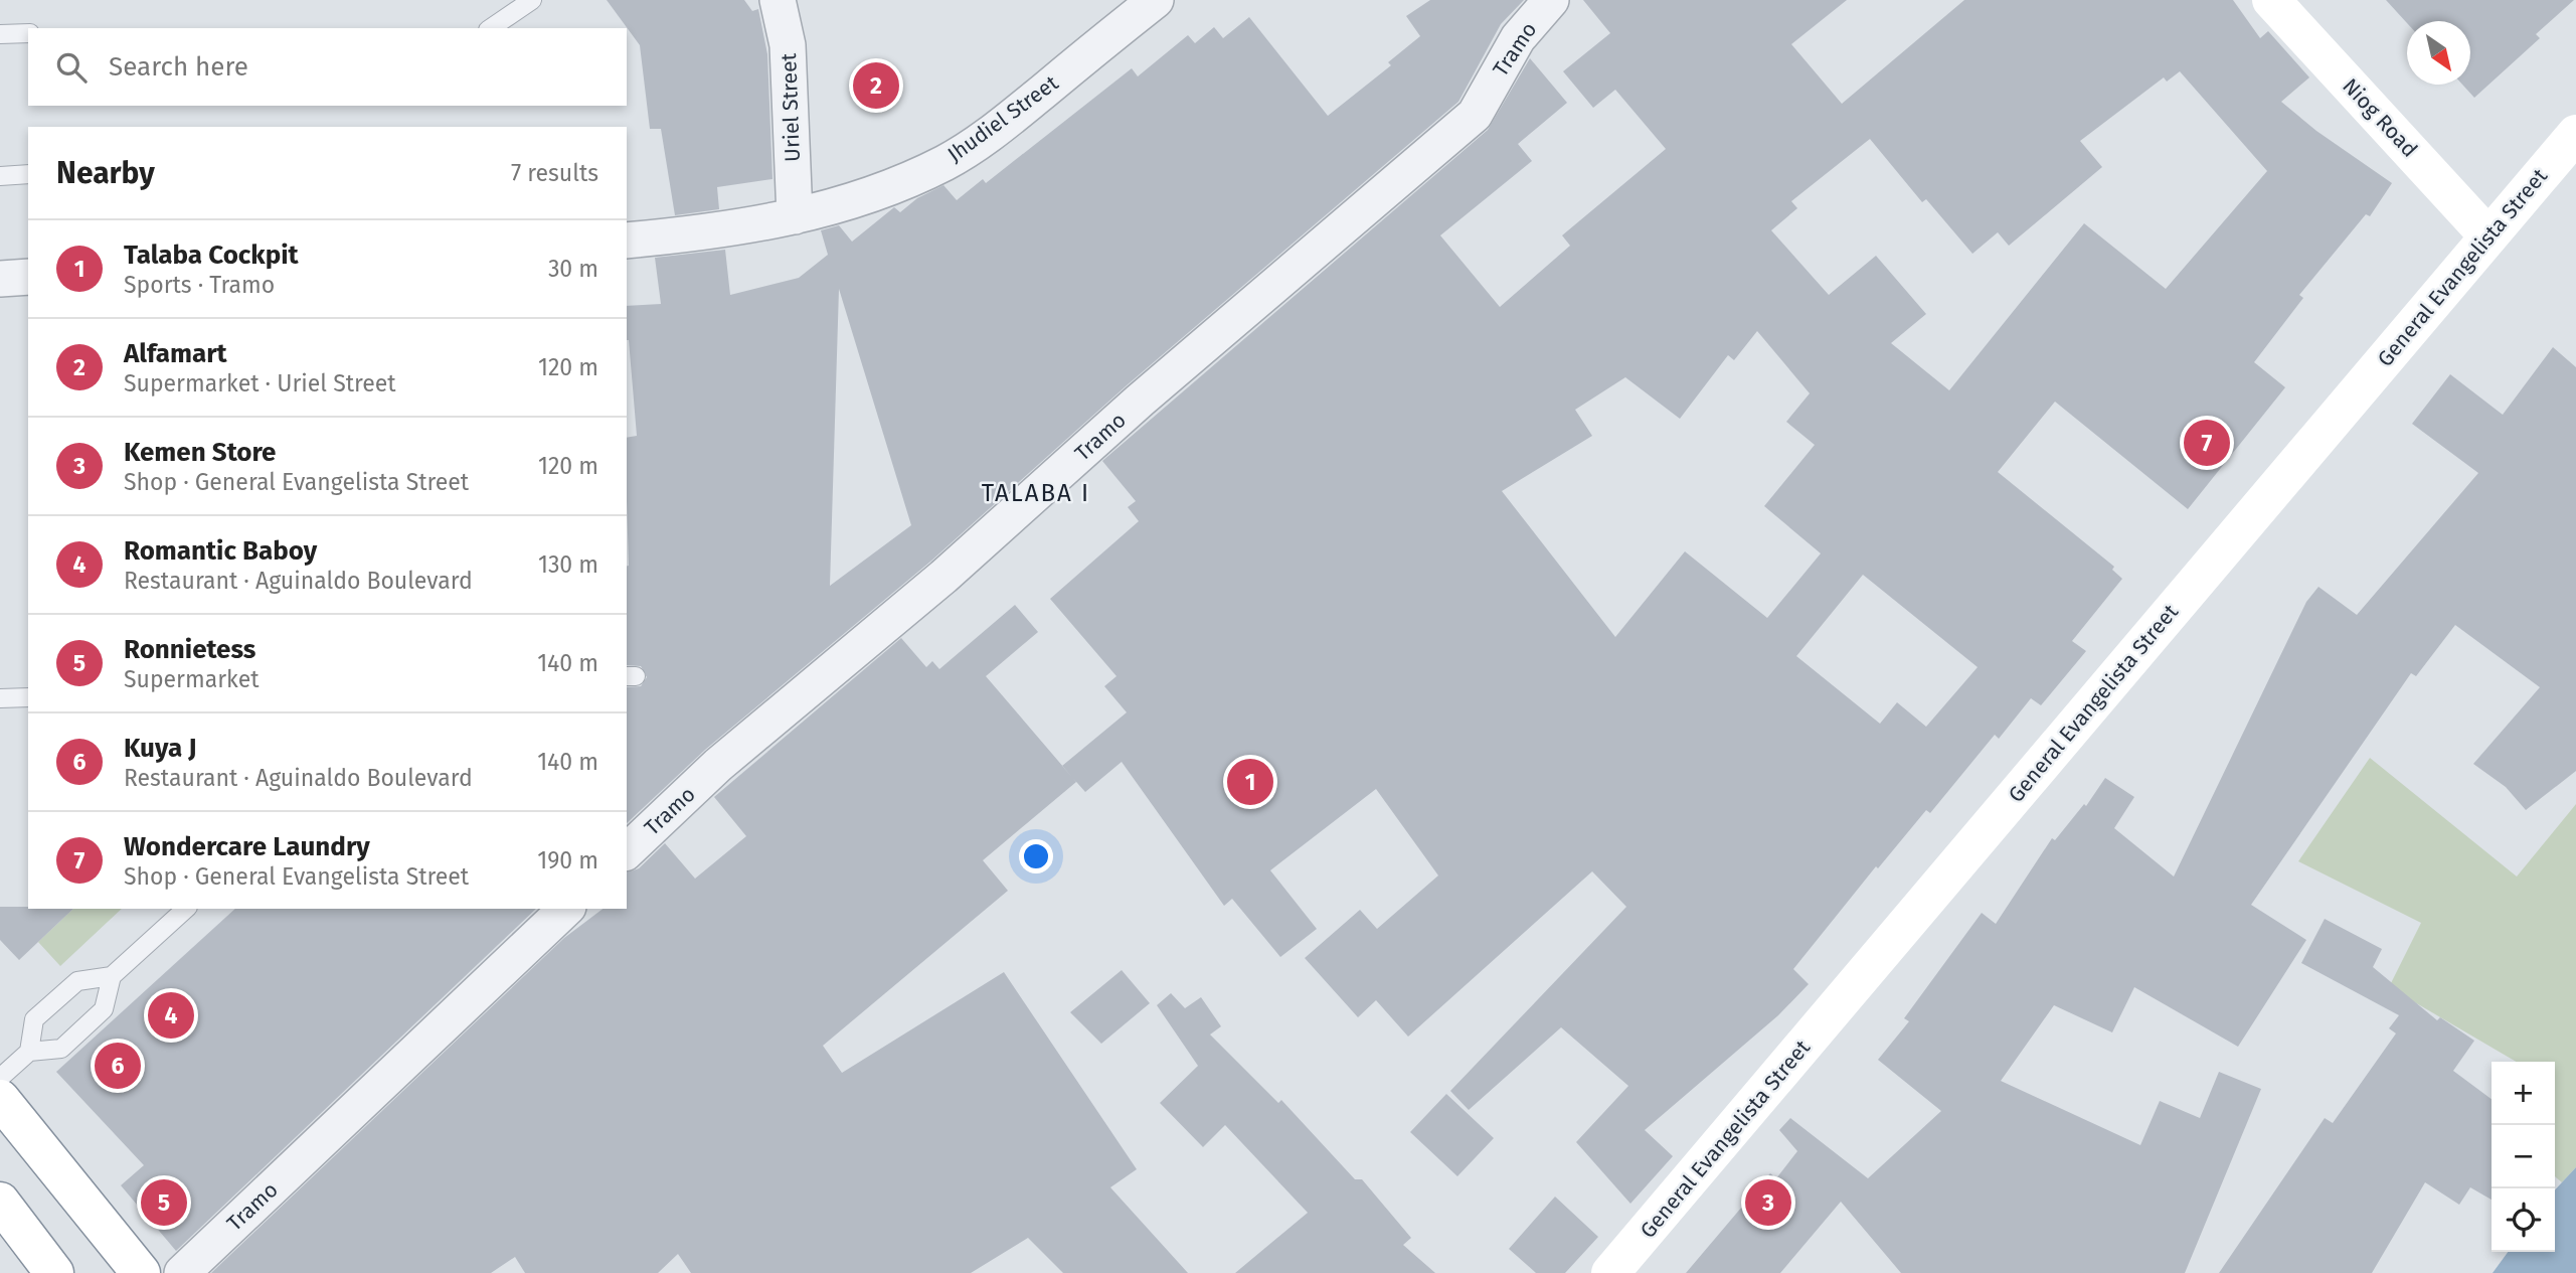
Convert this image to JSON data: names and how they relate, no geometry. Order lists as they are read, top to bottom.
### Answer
{
  "streets": {
    "main road": ["Niog Road", "General Evangelista Street"],
    "street": ["Tramo", "Uriel Street", "Jhudiel Street"]
  },
  "crossings": [
    ["Uriel Street", "Jhudiel Street"],
    ["Niog Road", "General Evangelista Street"]
  ],
  "districts": ["TALABA I"],
  "north": "bottom right",
  "page": {
    "search": "Search here",
    "pins": [
      "2",
      "7",
      "1",
      "4",
      "6",
      "3",
      "5"
    ],
    "heading": ["Nearby", "7 results"],
    "list": [
      {
        "mark": "1",
        "name": "Talaba Cockpit",
        "note": "Sports · Tramo",
        "value": "30 m"
      },
      {
        "mark": "2",
        "name": "Alfamart",
        "note": "Supermarket · Uriel Street",
        "value": "120 m"
      },
      {
        "mark": "3",
        "name": "Kemen Store",
        "note": "Shop · General Evangelista Street",
        "value": "120 m"
      },
      {
        "mark": "4",
        "name": "Romantic Baboy",
        "note": "Restaurant · Aguinaldo Boulevard",
        "value": "130 m"
      },
      {
        "mark": "5",
        "name": "Ronnietess",
        "note": "Supermarket",
        "value": "140 m"
      },
      {
        "mark": "6",
        "name": "Kuya J",
        "note": "Restaurant · Aguinaldo Boulevard",
        "value": "140 m"
      },
      {
        "mark": "7",
        "name": "Wondercare Laundry",
        "note": "Shop · General Evangelista Street",
        "value": "190 m"
      }
    ],
    "map_buttons": ["+", "−"]
  }
}
